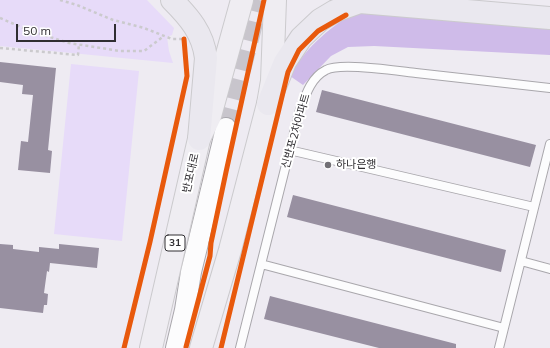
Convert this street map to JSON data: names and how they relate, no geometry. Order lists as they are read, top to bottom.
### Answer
{
  "streets": {
    "main road": ["반포대로", "31"],
    "lane": ["신반포2차아파트"]
  },
  "places": ["하나은행"],
  "scale_bar": "50 m"
}
